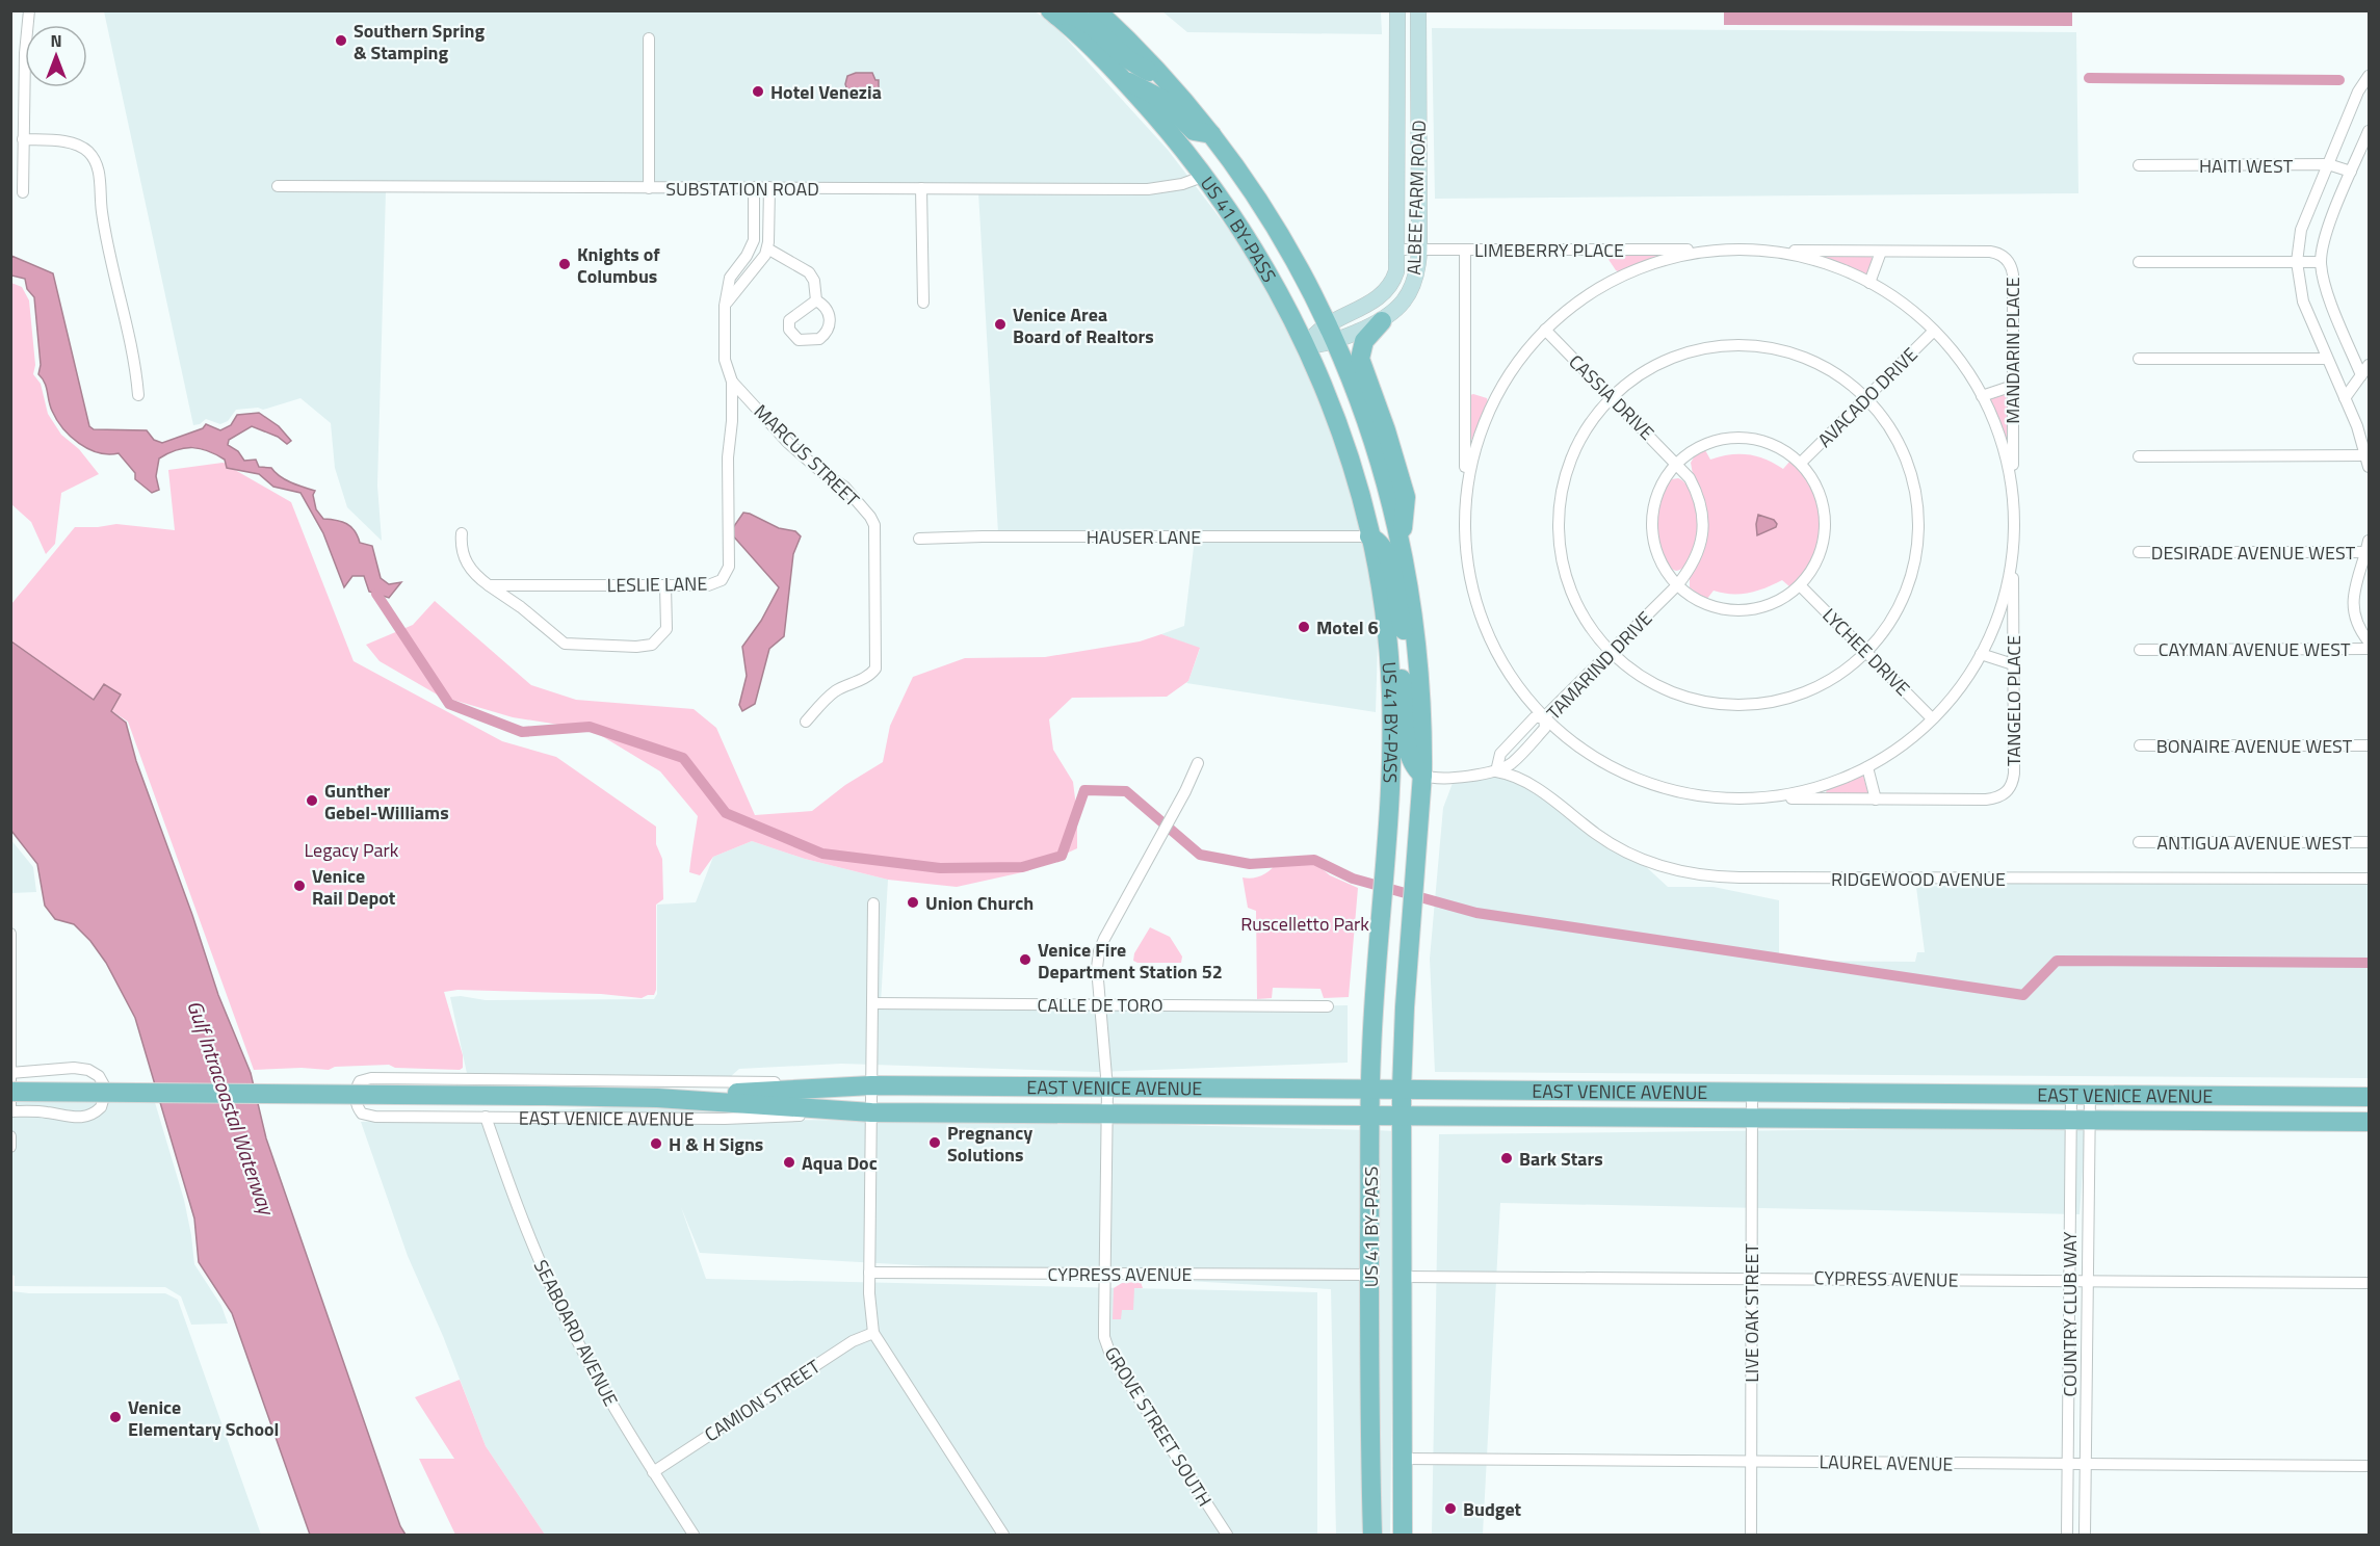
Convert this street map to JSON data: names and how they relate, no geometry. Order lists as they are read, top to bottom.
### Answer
{
  "streets": {
    "main road": ["ALBEE FARM ROAD", "US 41 BY-PASS", "EAST VENICE AVENUE"],
    "street": [
      "HAITI WEST",
      "SUBSTATION ROAD",
      "LIMEBERRY PLACE",
      "MANDARIN PLACE",
      "CASSIA DRIVE",
      "AVACADO DRIVE",
      "MARCUS STREET",
      "HAUSER LANE",
      "DESIRADE AVENUE WEST",
      "LESLIE LANE",
      "CAYMAN AVENUE WEST",
      "LYCHEE DRIVE",
      "TAMARIND DRIVE",
      "TANGELO PLACE",
      "BONAIRE AVENUE WEST",
      "ANTIGUA AVENUE WEST",
      "RIDGEWOOD AVENUE",
      "CALLE DE TORO",
      "CYPRESS AVENUE",
      "LIVE OAK STREET",
      "COUNTRY CLUB WAY",
      "SEABOARD AVENUE",
      "CAMION STREET",
      "GROVE STREET SOUTH",
      "LAUREL AVENUE"
    ]
  },
  "crossings": [
    ["SUBSTATION ROAD", "US 41 BY-PASS"],
    ["SUBSTATION ROAD", "LESLIE LANE"],
    ["ALBEE FARM ROAD", "US 41 BY-PASS"],
    ["US 41 BY-PASS", "HAUSER LANE"],
    ["US 41 BY-PASS", "TAMARIND DRIVE"],
    ["US 41 BY-PASS", "EAST VENICE AVENUE"],
    ["US 41 BY-PASS", "CYPRESS AVENUE"],
    ["US 41 BY-PASS", "LAUREL AVENUE"],
    ["CASSIA DRIVE", "TAMARIND DRIVE"],
    ["MARCUS STREET", "LESLIE LANE"],
    ["TAMARIND DRIVE", "RIDGEWOOD AVENUE"],
    ["CALLE DE TORO", "GROVE STREET SOUTH"],
    ["EAST VENICE AVENUE", "LIVE OAK STREET"],
    ["EAST VENICE AVENUE", "COUNTRY CLUB WAY"],
    ["EAST VENICE AVENUE", "SEABOARD AVENUE"],
    ["EAST VENICE AVENUE", "GROVE STREET SOUTH"],
    ["CYPRESS AVENUE", "LIVE OAK STREET"],
    ["CYPRESS AVENUE", "COUNTRY CLUB WAY"],
    ["CYPRESS AVENUE", "GROVE STREET SOUTH"],
    ["LIVE OAK STREET", "LAUREL AVENUE"],
    ["COUNTRY CLUB WAY", "LAUREL AVENUE"],
    ["SEABOARD AVENUE", "CAMION STREET"]
  ],
  "water": ["Gulf Intracoastal Waterway"],
  "parks": ["Legacy Park", "Ruscelletto Park"],
  "places": [
    "Southern Spring & Stamping",
    "Hotel Venezia",
    "Knights of Columbus",
    "Venice Area Board of Realtors",
    "Motel 6",
    "Gunther Gebel-Williams",
    "Venice Rail Depot",
    "Union Church",
    "Venice Fire Department Station 52",
    "Pregnancy Solutions",
    "H & H Signs",
    "Bark Stars",
    "Aqua Doc",
    "Venice Elementary School",
    "Budget"
  ],
  "north": "top"
}
